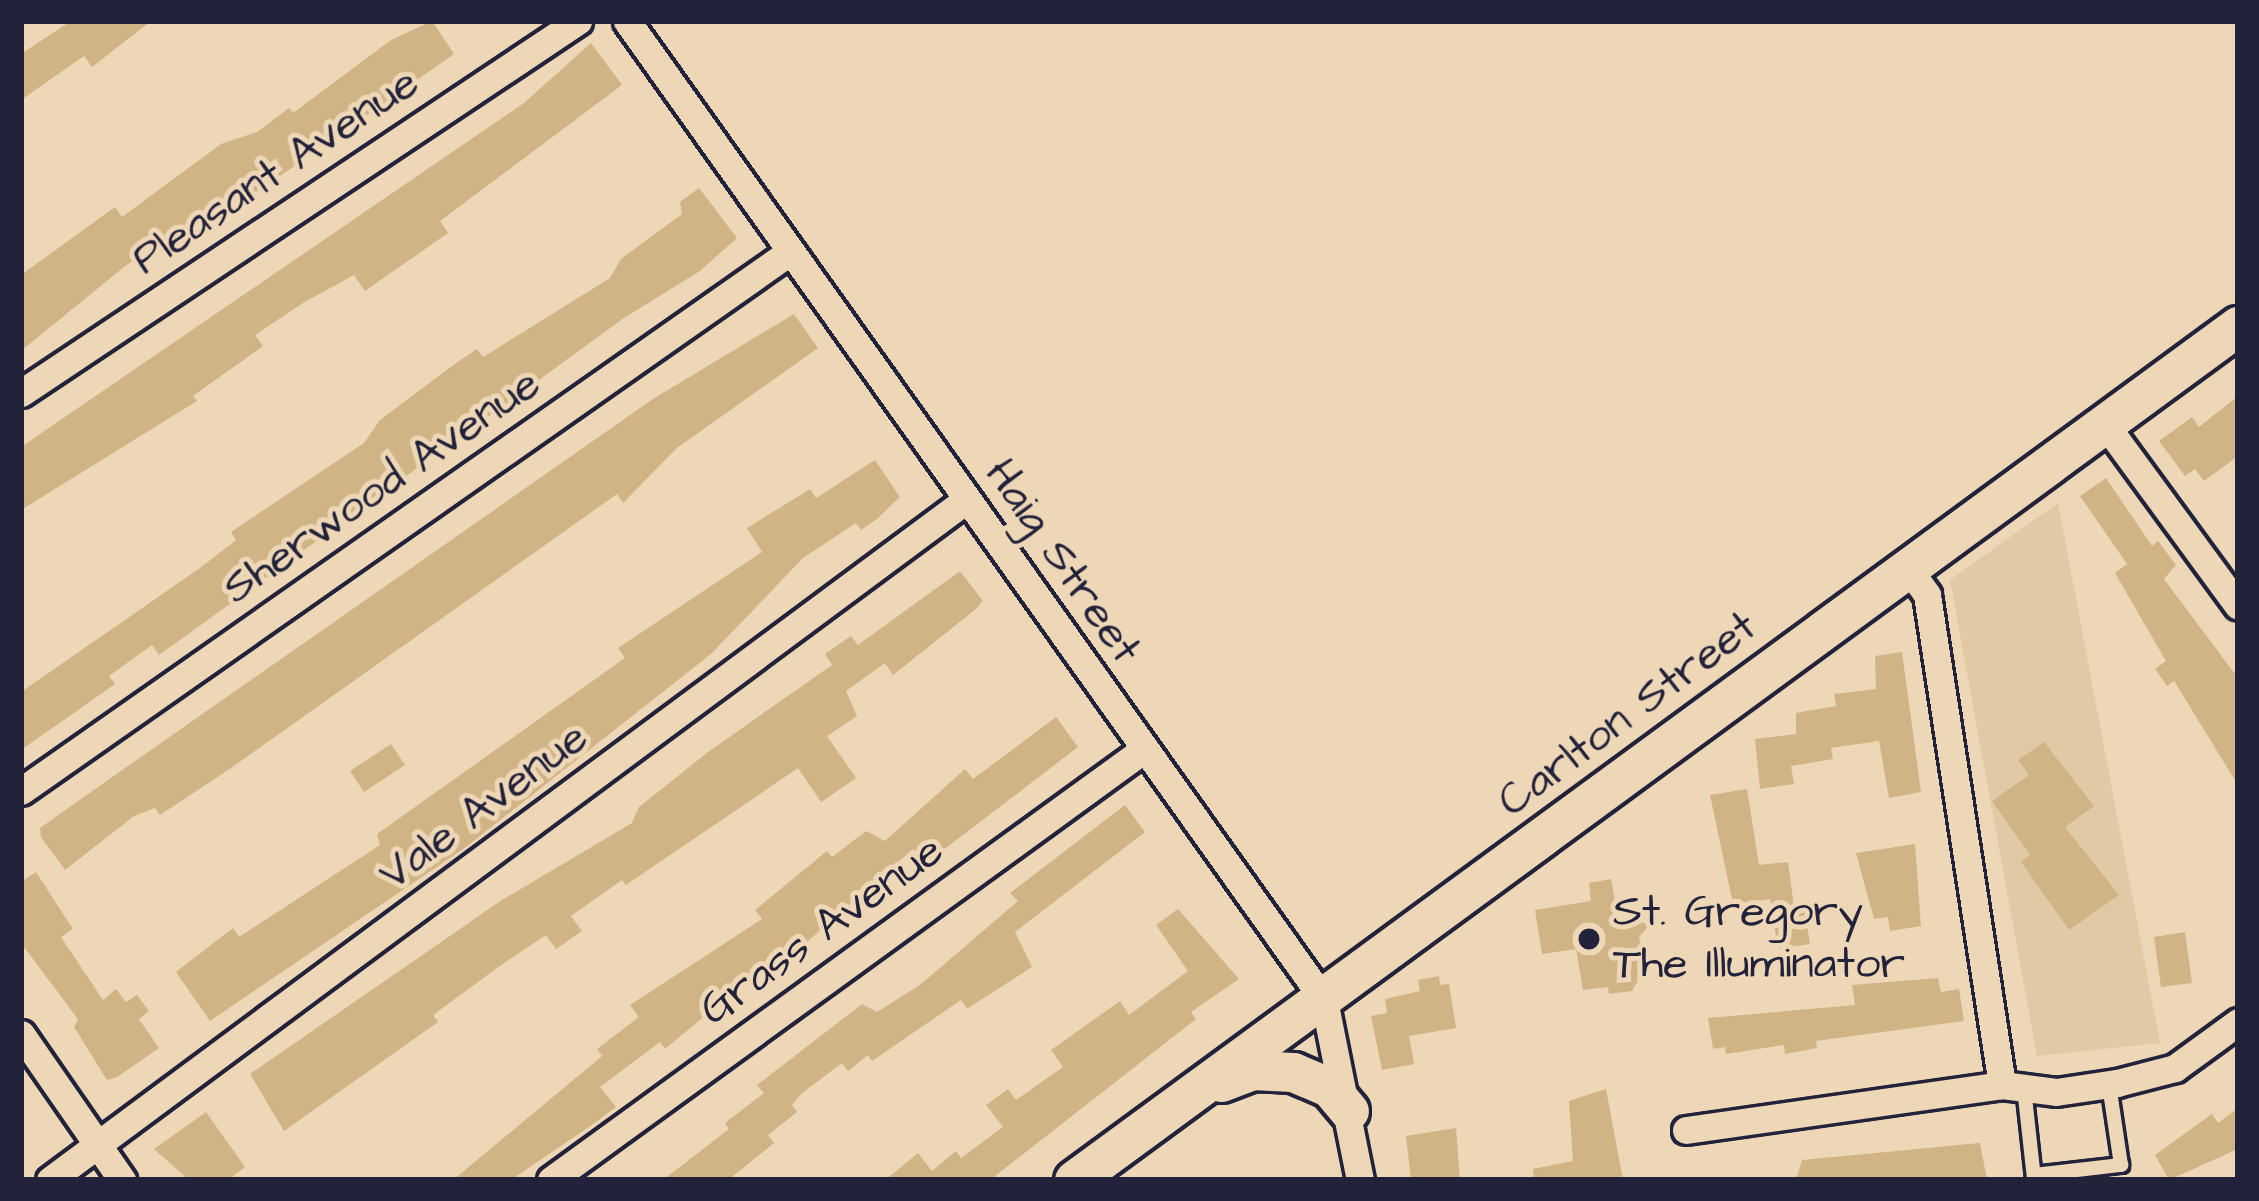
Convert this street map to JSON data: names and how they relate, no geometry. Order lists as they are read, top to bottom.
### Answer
{
  "streets": {
    "main road": ["Carlton Street"],
    "street": [
      "Pleasant Avenue",
      "Sherwood Avenue",
      "Haig Street",
      "Vale Avenue",
      "Grass Avenue"
    ]
  },
  "crossings": [
    ["Sherwood Avenue", "Haig Street"],
    ["Haig Street", "Carlton Street"],
    ["Haig Street", "Vale Avenue"],
    ["Haig Street", "Grass Avenue"]
  ],
  "places": ["St. Gregory The Illuminator"]
}
